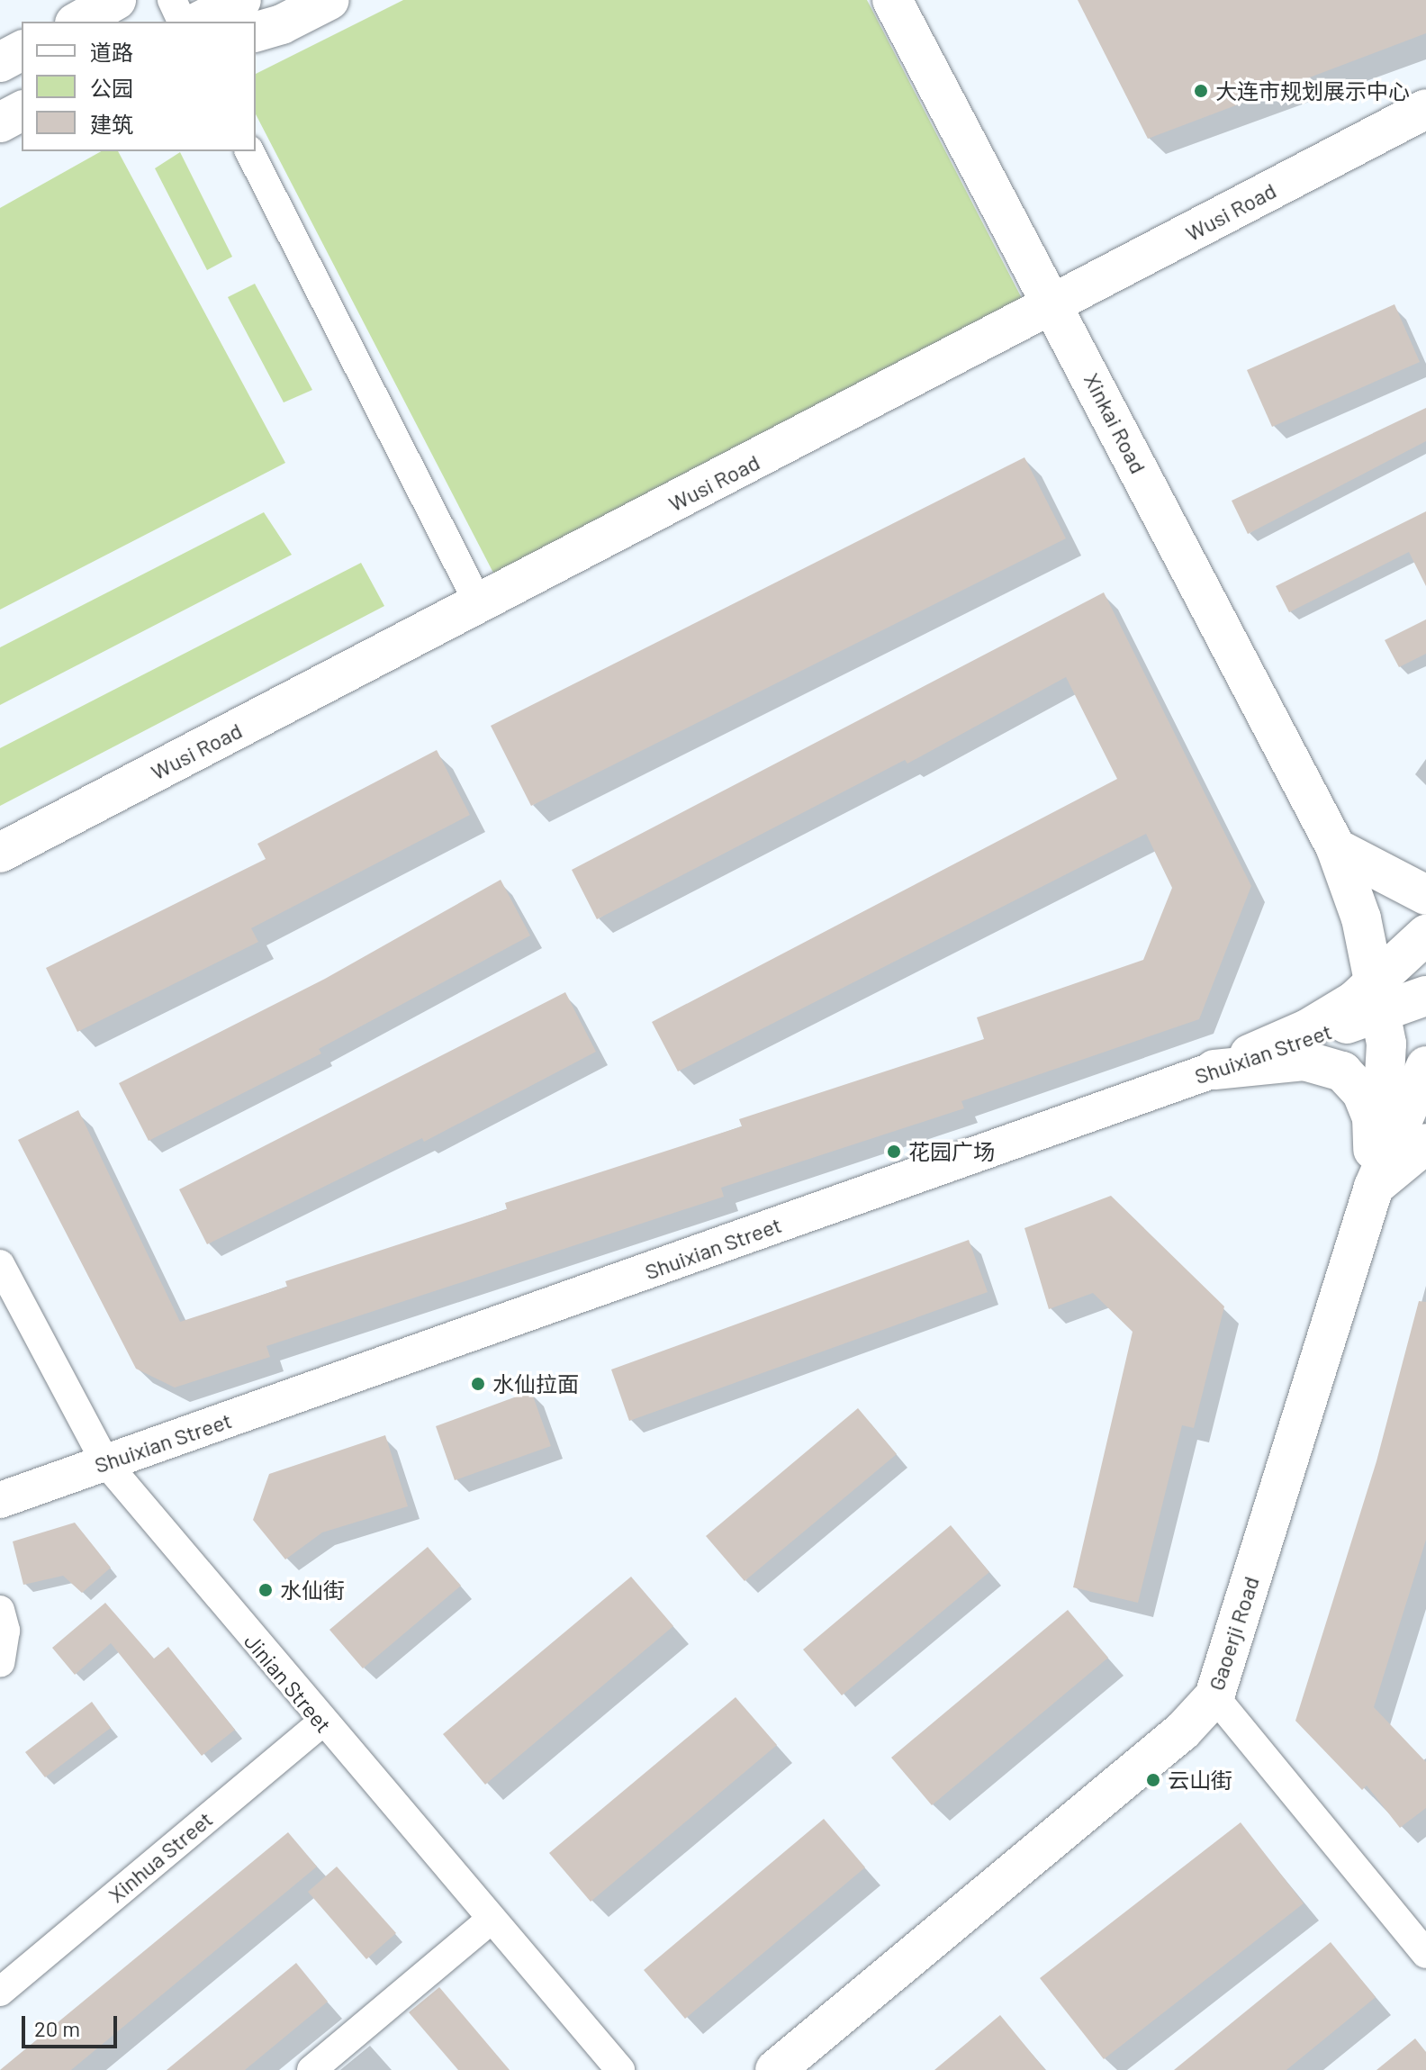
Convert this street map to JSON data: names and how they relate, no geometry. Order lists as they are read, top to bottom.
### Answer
{
  "streets": {
    "main road": [
      "Wusi Road",
      "Xinkai Road",
      "Shuixian Street",
      "Gaoerji Road"
    ],
    "street": ["Jinian Street", "Xinhua Street"]
  },
  "crossings": [
    ["Wusi Road", "Xinkai Road"],
    ["Xinkai Road", "Shuixian Street"],
    ["Xinkai Road", "Gaoerji Road"],
    ["Shuixian Street", "Jinian Street"],
    ["Jinian Street", "Xinhua Street"]
  ],
  "places": [
    "大连市规划展示中心",
    "花园广场",
    "水仙拉面",
    "水仙街",
    "云山街"
  ],
  "legend": ["道路", "公园", "建筑"],
  "scale_bar": "20 m"
}
